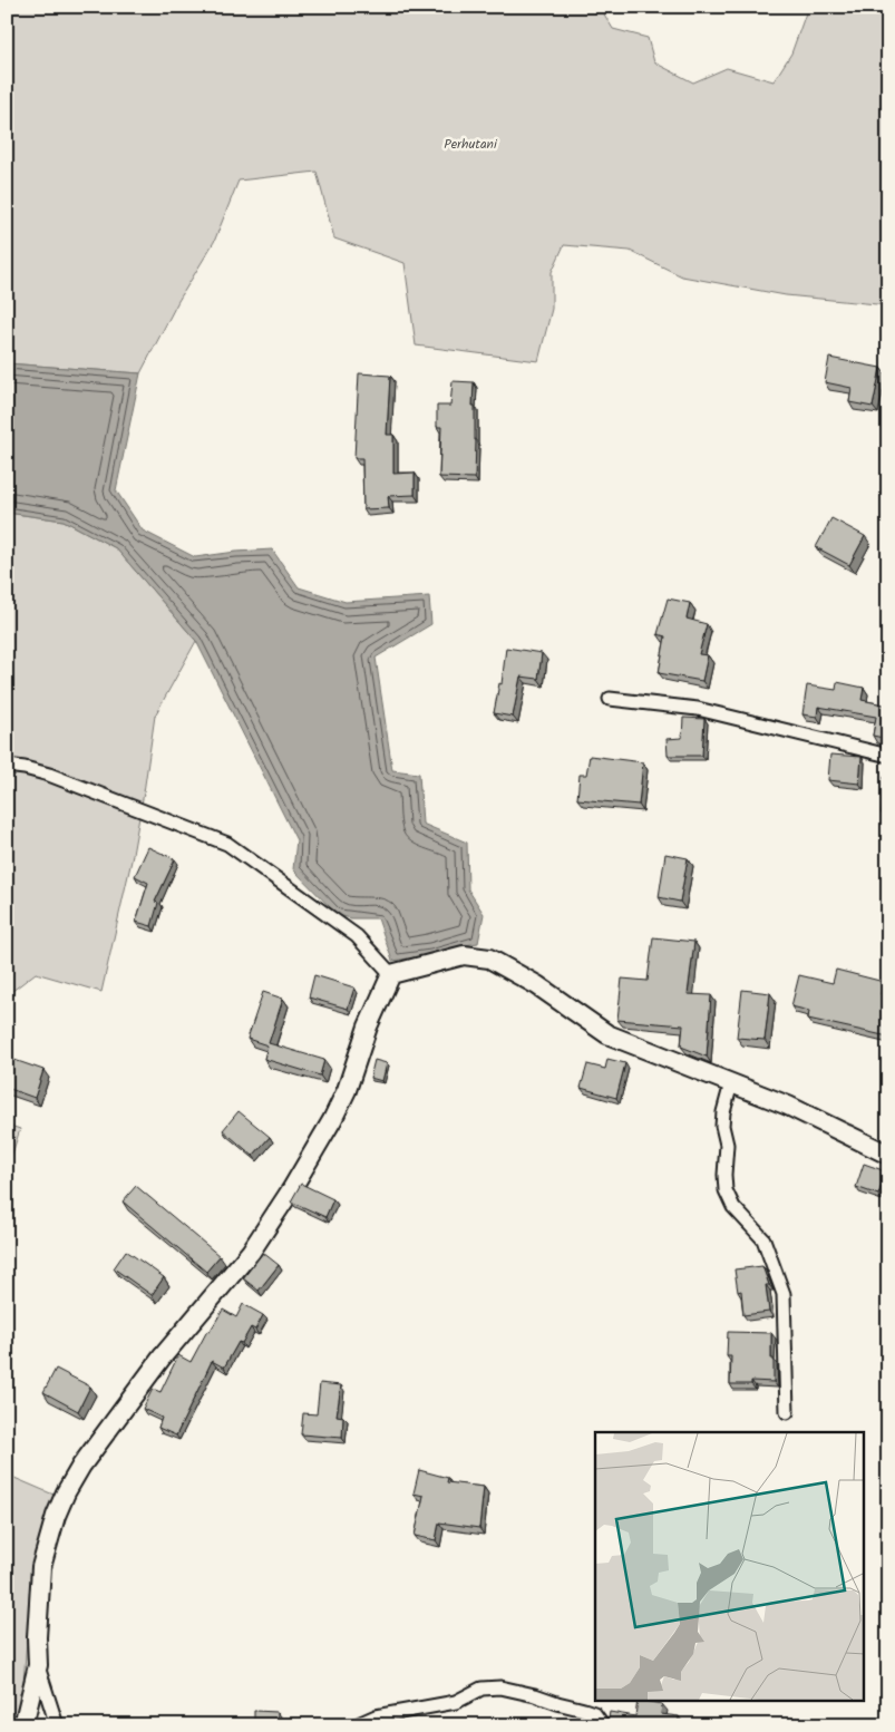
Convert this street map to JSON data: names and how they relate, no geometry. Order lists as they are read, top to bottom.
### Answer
{
  "parks": ["Perhutani"]
}
